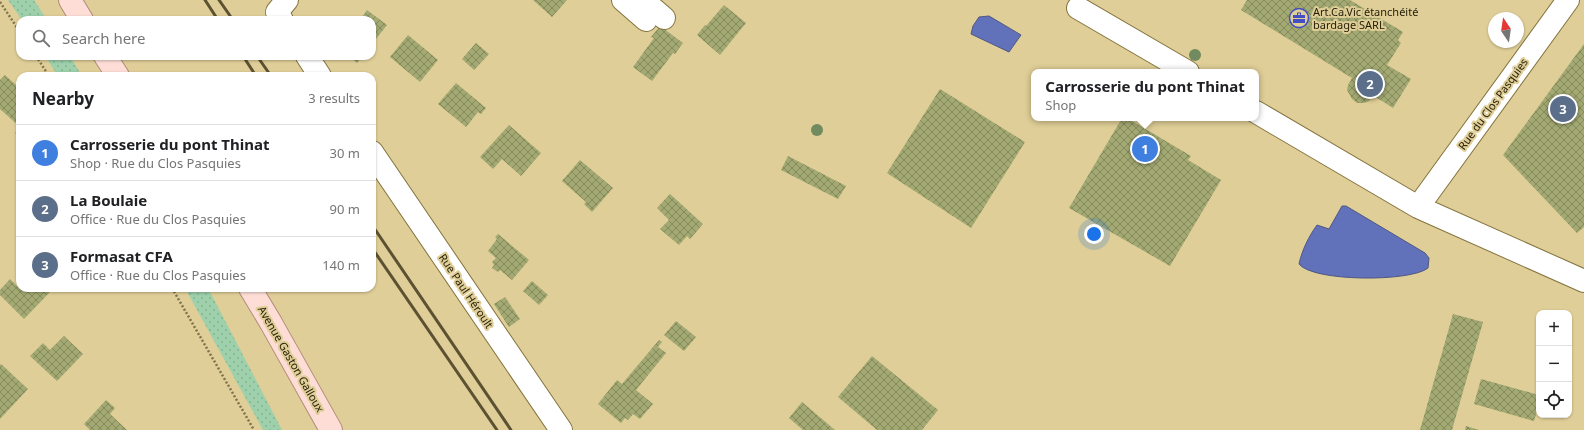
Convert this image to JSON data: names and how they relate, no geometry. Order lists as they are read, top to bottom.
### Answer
{
  "streets": {
    "main road": ["Avenue Gaston Galloux"],
    "street": ["Rue du Clos Pasquies", "Rue Paul Héroult"]
  },
  "places": {
    "office": ["Art.Ca.Vic étanchéité bardage SARL"]
  },
  "north": "top",
  "page": {
    "search": "Search here",
    "popup": ["Carrosserie du pont Thinat", "Shop"],
    "pins": ["2", "3", "1"],
    "heading": ["Nearby", "3 results"],
    "list": [
      {
        "mark": "1",
        "name": "Carrosserie du pont Thinat",
        "note": "Shop · Rue du Clos Pasquies",
        "value": "30 m"
      },
      {
        "mark": "2",
        "name": "La Boulaie",
        "note": "Office · Rue du Clos Pasquies",
        "value": "90 m"
      },
      {
        "mark": "3",
        "name": "Formasat CFA",
        "note": "Office · Rue du Clos Pasquies",
        "value": "140 m"
      }
    ],
    "map_buttons": ["+", "−"]
  }
}
